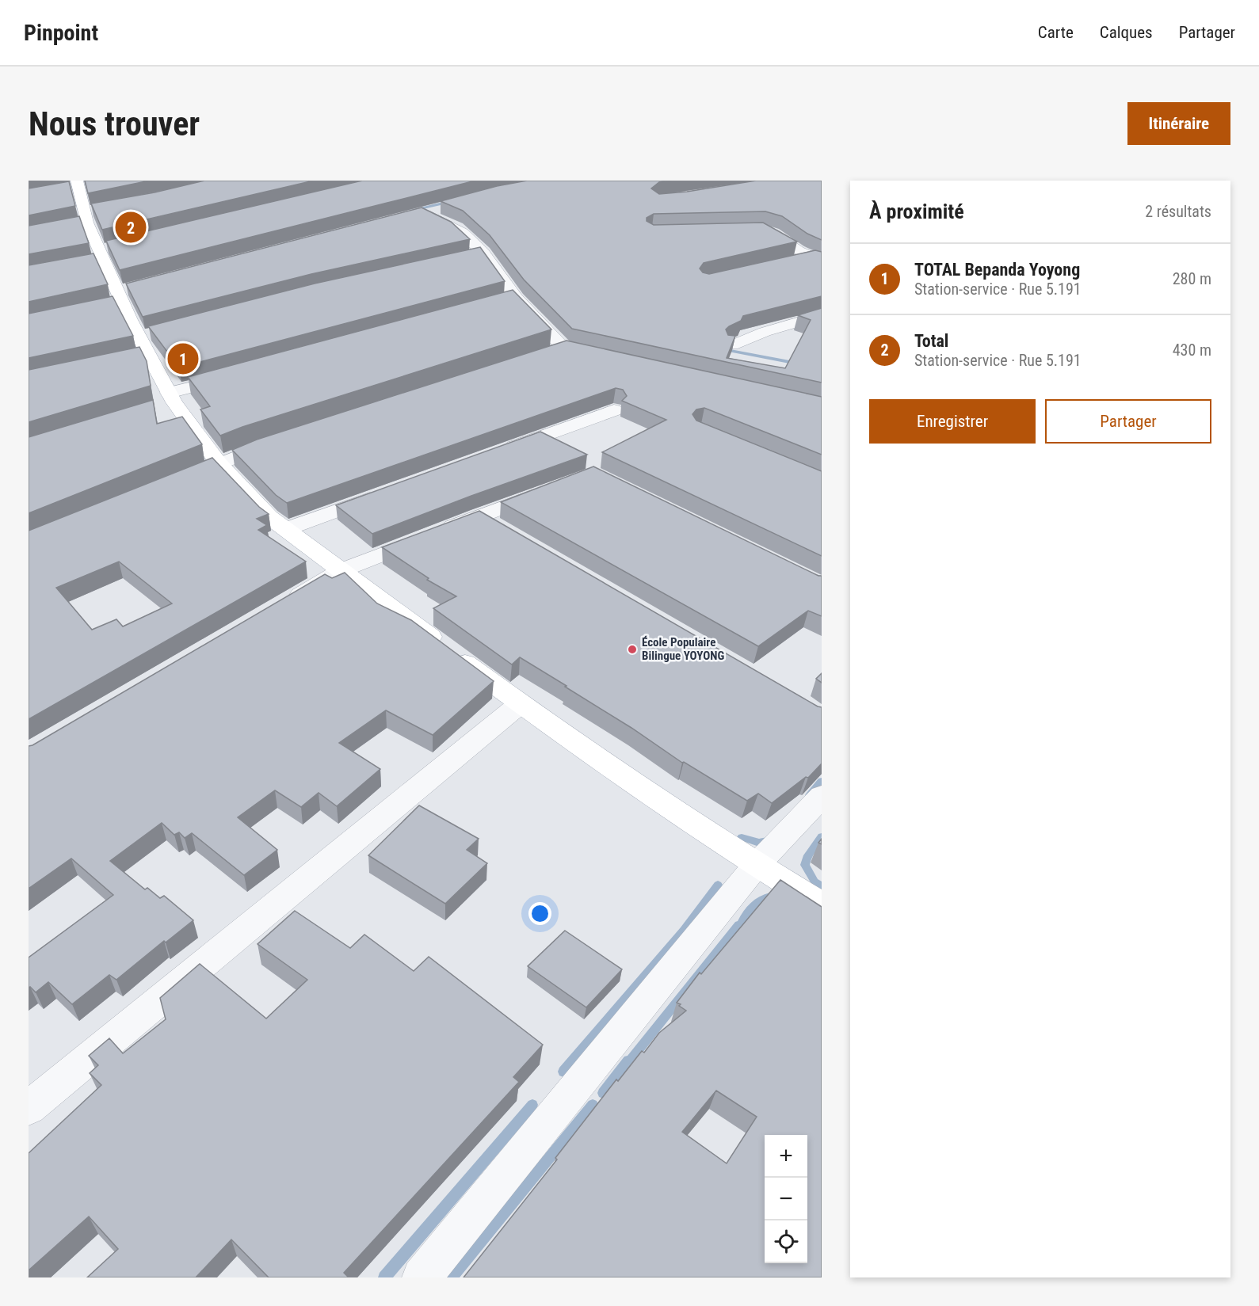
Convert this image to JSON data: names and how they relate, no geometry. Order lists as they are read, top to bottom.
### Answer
{
  "places": ["École Populaire Bilingue YOYONG"],
  "page": {
    "header": "Pinpoint",
    "nav": ["Carte", "Calques", "Partager"],
    "buttons": [
      "Itinéraire",
      ["Enregistrer", "Partager"]
    ],
    "title": "Nous trouver",
    "heading": ["À proximité", "2 résultats"],
    "pins": ["2", "1"],
    "list": [
      {
        "mark": "1",
        "name": "TOTAL Bepanda Yoyong",
        "note": "Station-service · Rue 5.191",
        "value": "280 m"
      },
      {
        "mark": "2",
        "name": "Total",
        "note": "Station-service · Rue 5.191",
        "value": "430 m"
      }
    ],
    "map_buttons": ["+", "−"]
  }
}
